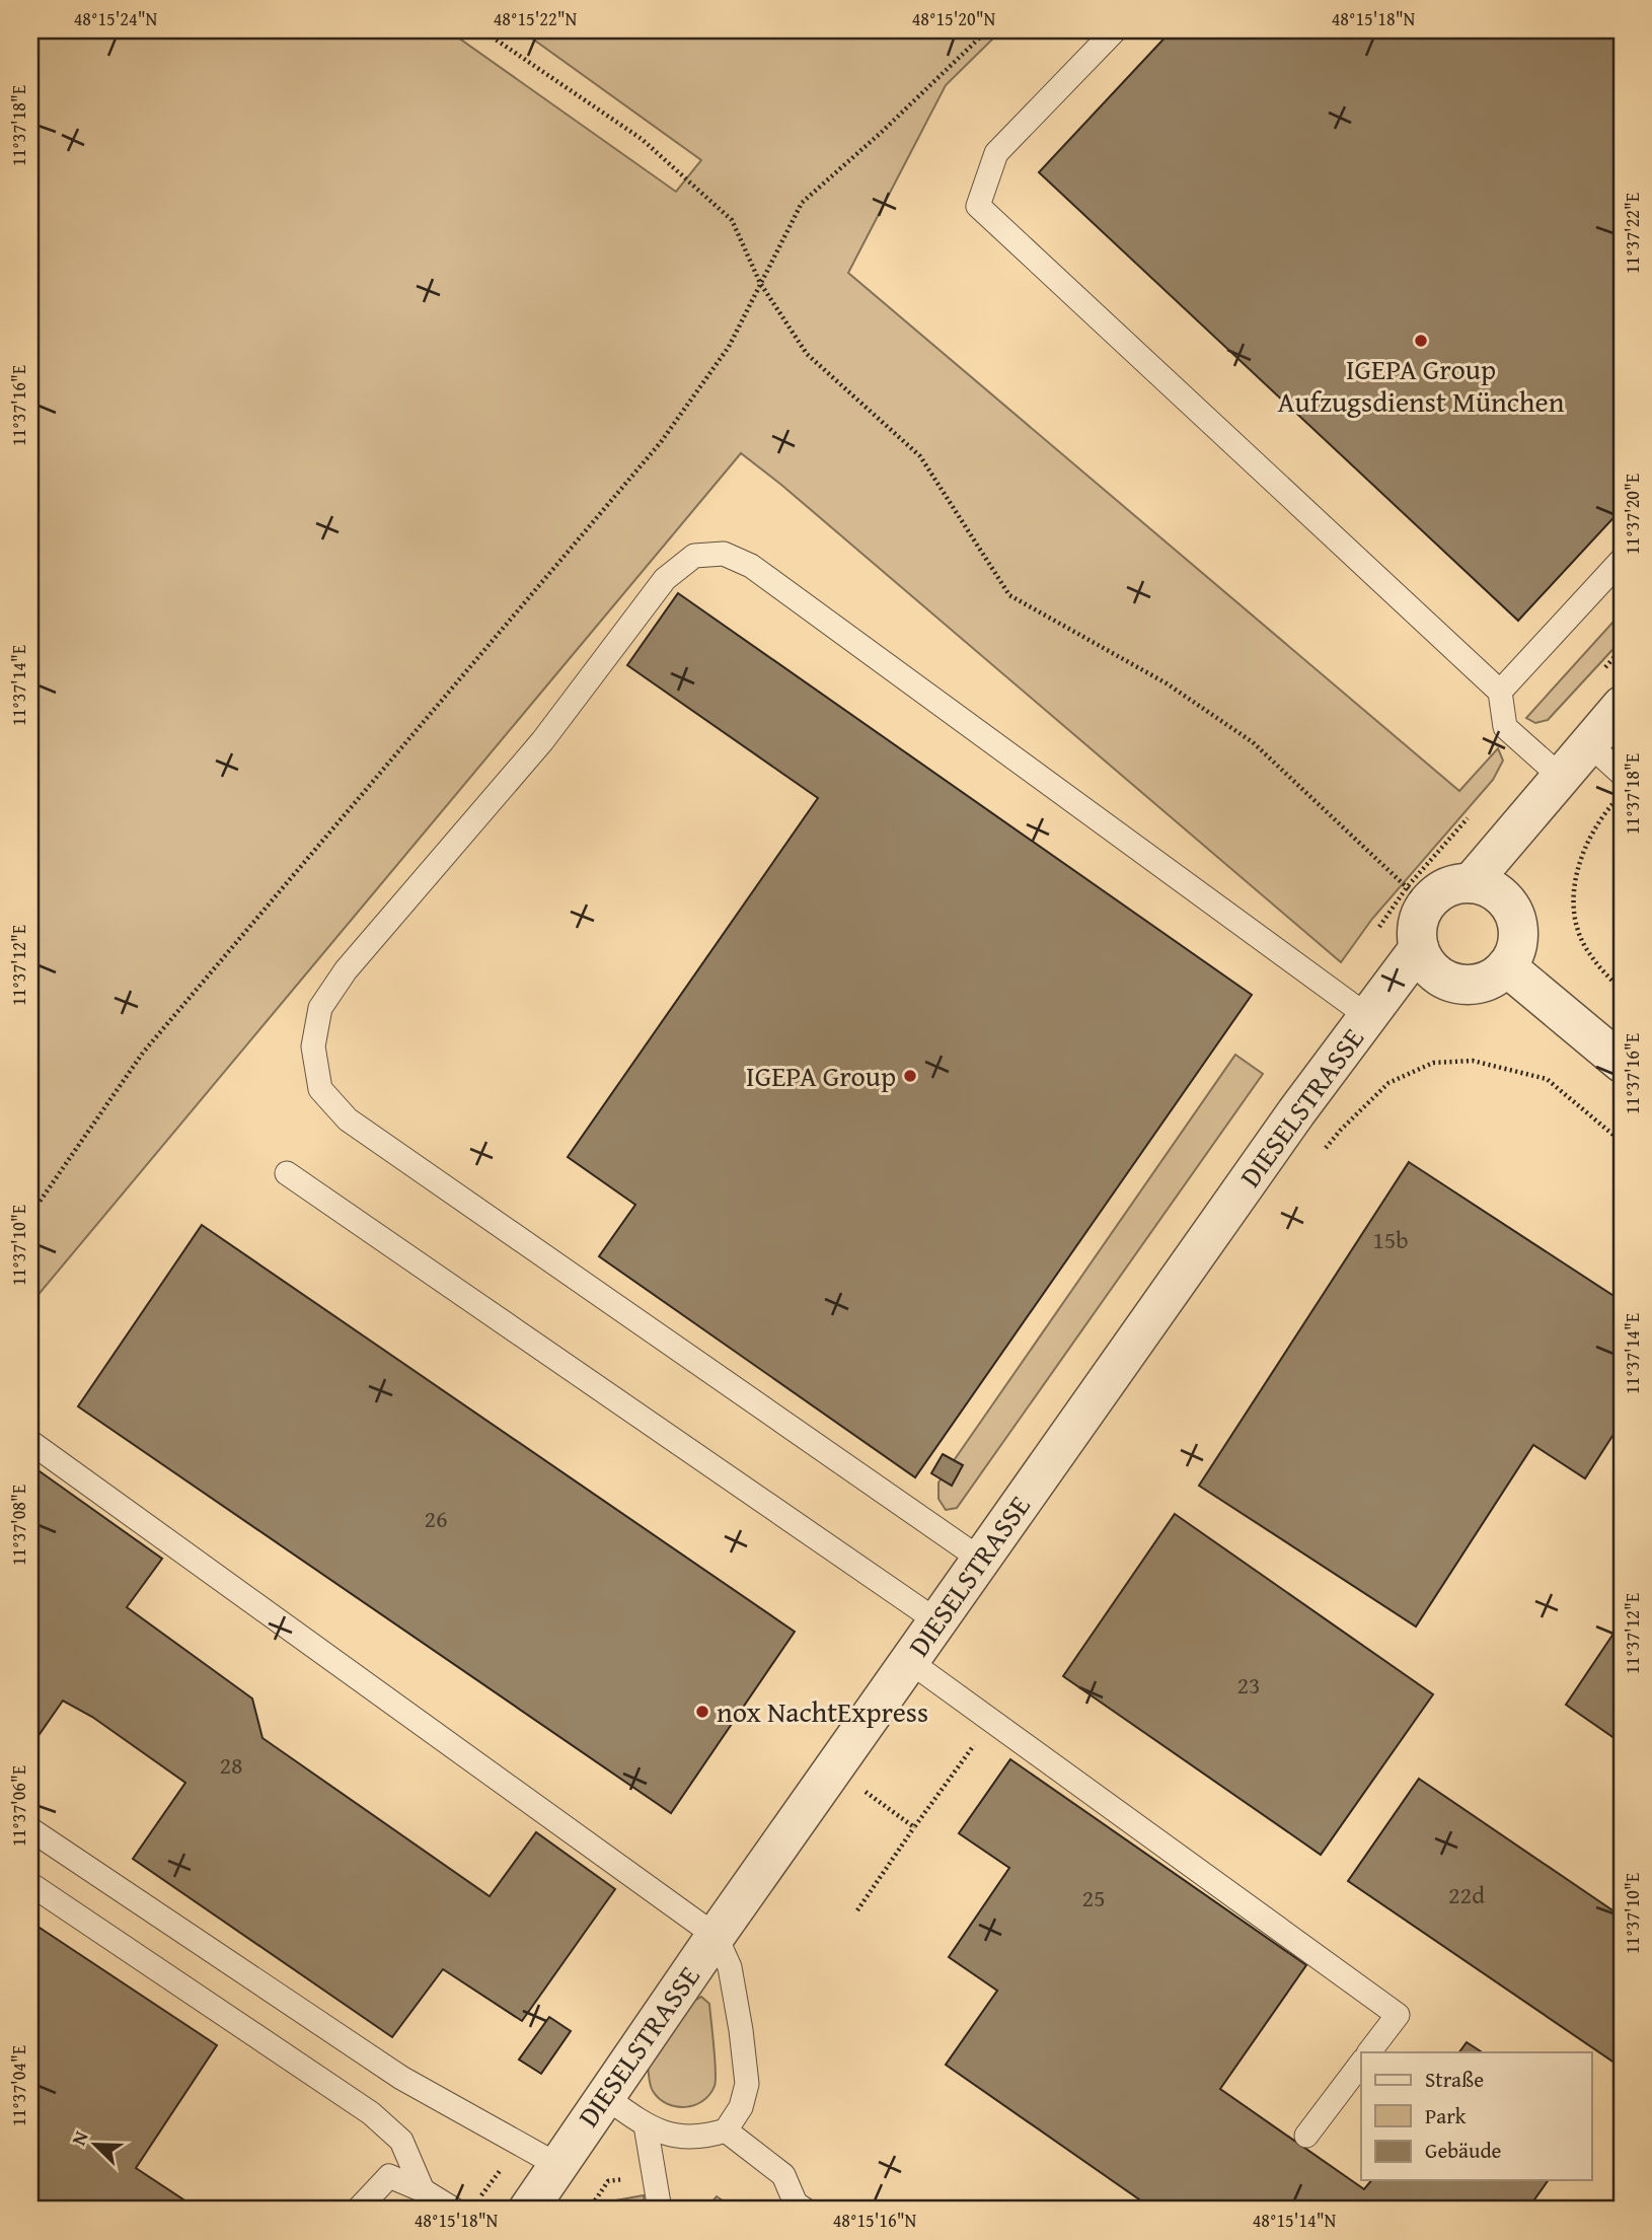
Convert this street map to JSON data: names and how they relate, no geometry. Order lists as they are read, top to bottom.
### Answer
{
  "streets": {
    "street": ["DIESELSTRASSE"]
  },
  "places": ["IGEPA Group Aufzugsdienst München", "IGEPA Group", "nox NachtExpress"],
  "house_numbers": [
    "15b",
    "26",
    "23",
    "28",
    "22d",
    "25"
  ],
  "legend": ["Straße", "Park", "Gebäude"],
  "north": "top left",
  "coordinates": [
    "48°15'24\"N",
    "48°15'22\"N",
    "48°15'20\"N",
    "48°15'18\"N",
    "11°37'18\"E",
    "11°37'22\"E",
    "11°37'16\"E",
    "11°37'20\"E",
    "11°37'14\"E",
    "11°37'12\"E",
    "11°37'10\"E",
    "11°37'08\"E",
    "11°37'06\"E",
    "11°37'04\"E",
    "48°15'16\"N",
    "48°15'14\"N"
  ]
}
